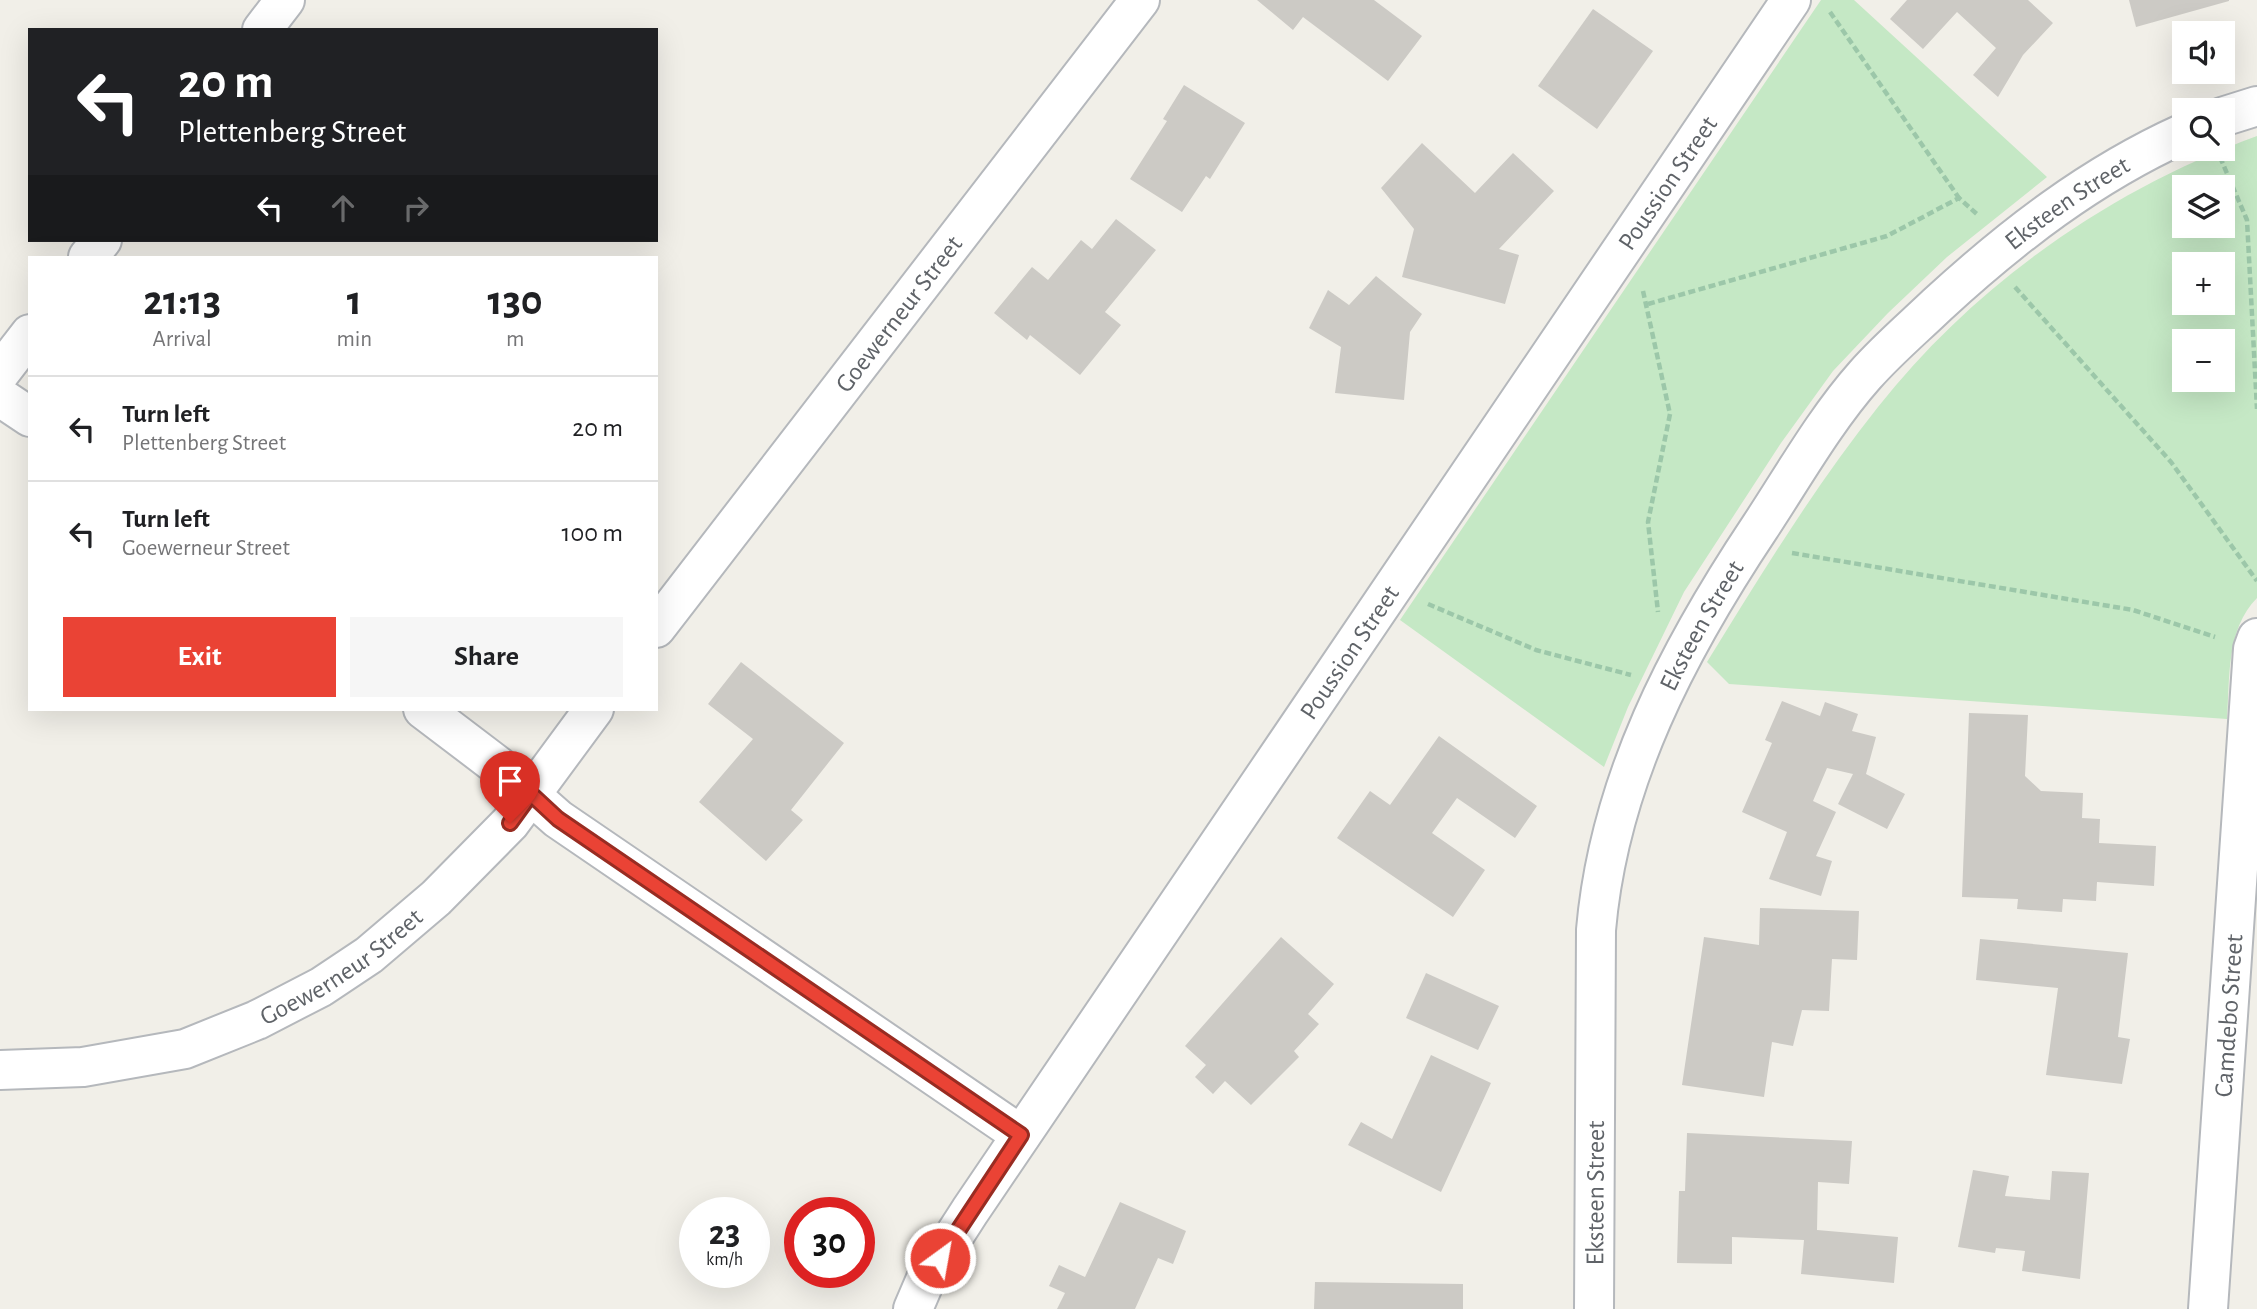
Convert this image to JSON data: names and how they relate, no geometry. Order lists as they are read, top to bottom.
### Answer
{
  "streets": {
    "street": [
      "Poussion Street",
      "Eksteen Street",
      "Goewerneur Street",
      "Camdebo Street"
    ]
  },
  "page": {
    "map_buttons": ["+", "−"],
    "turn": ["20 m", "Plettenberg Street"],
    "eta": [
      "21:13",
      "Arrival",
      "1",
      "min",
      "130",
      "m"
    ],
    "list": [
      {
        "name": "Turn left",
        "note": "Plettenberg Street",
        "value": "20 m"
      },
      {
        "name": "Turn left",
        "note": "Goewerneur Street",
        "value": "100 m"
      }
    ],
    "buttons": ["Exit", "Share"],
    "speed": "23 km/h",
    "limit": "30"
  }
}
